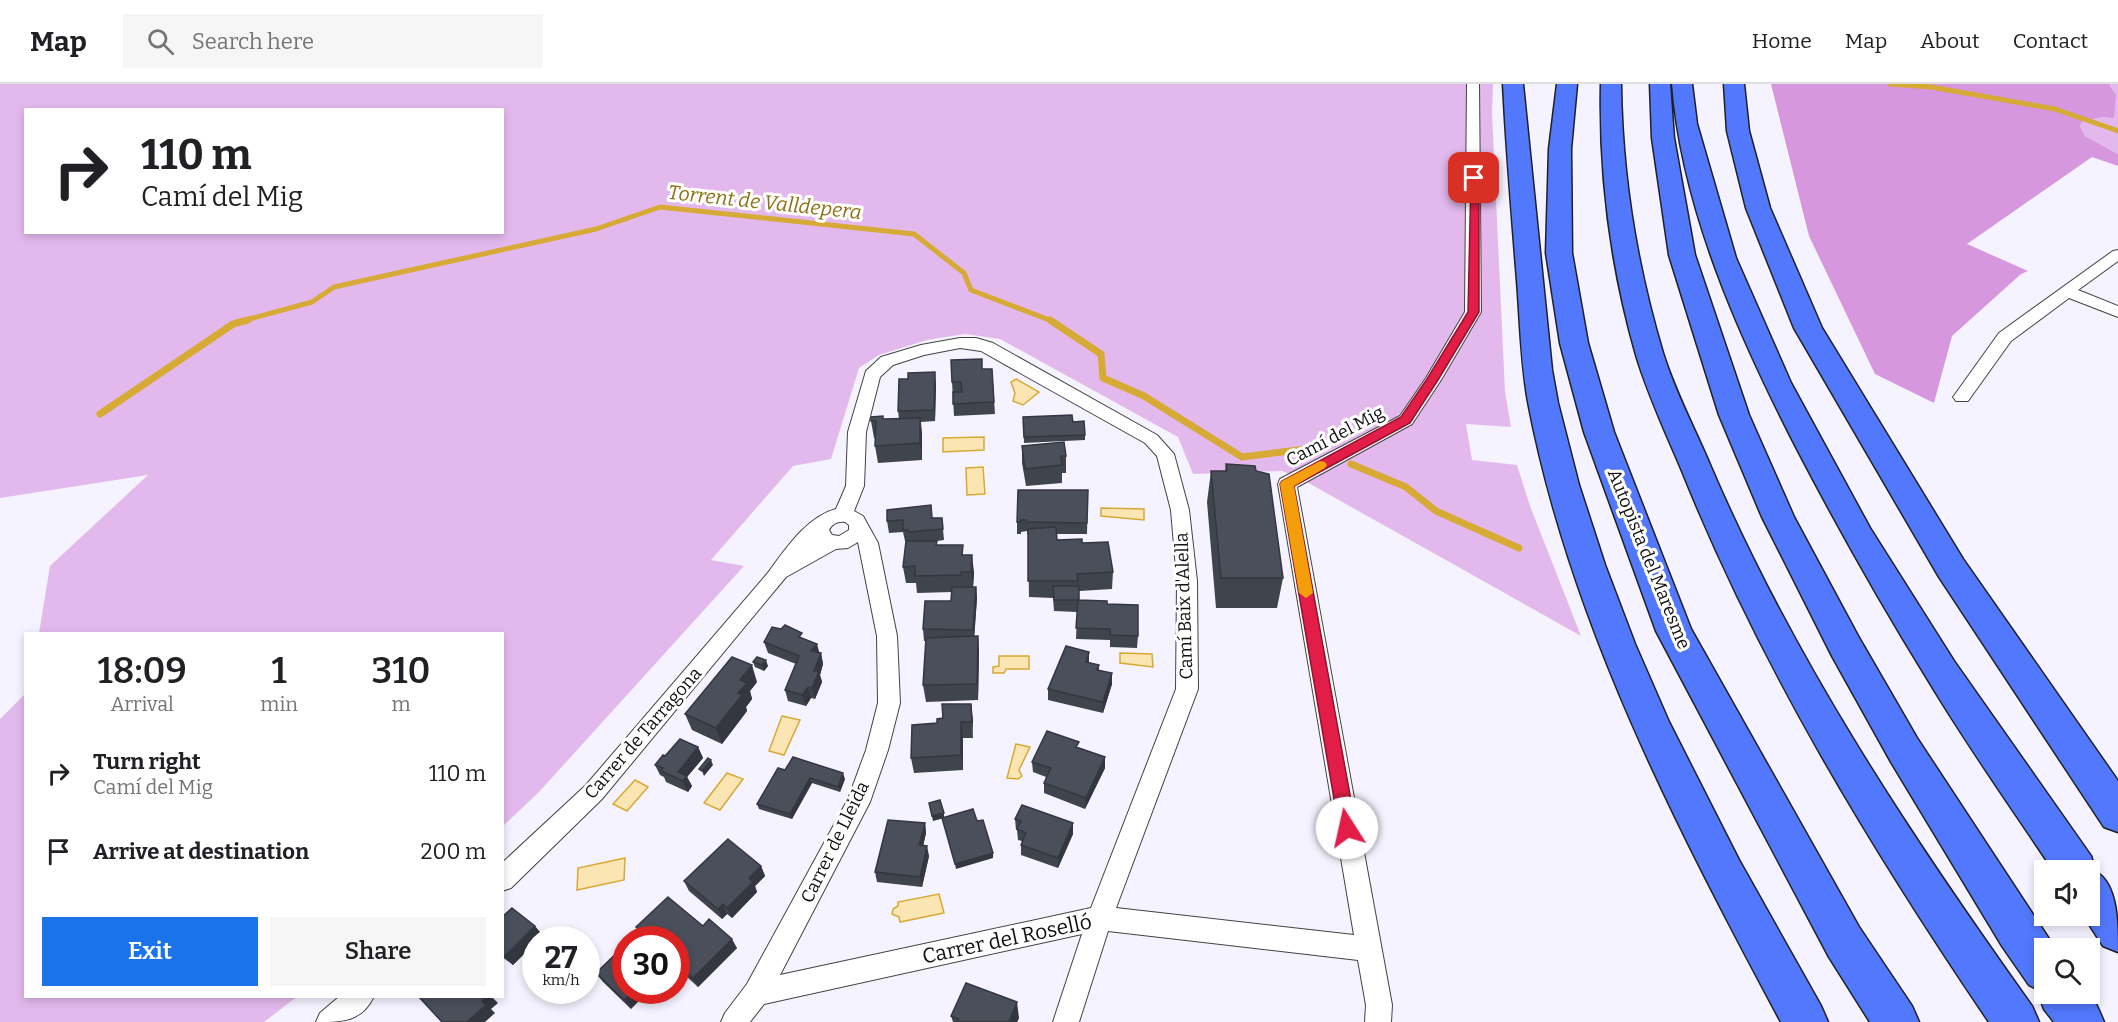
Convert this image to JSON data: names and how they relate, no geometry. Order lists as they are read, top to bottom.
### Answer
{
  "streets": {
    "highway": ["Autopista del Maresme"],
    "street": [
      "Camí del Mig",
      "Camí Baix d'Alella",
      "Carrer de Tarragona",
      "Carrer de Lleida",
      "Carrer del Roselló"
    ]
  },
  "crossings": [
    ["Camí del Mig", "Carrer del Roselló"],
    ["Camí Baix d'Alella", "Carrer de Tarragona"],
    ["Camí Baix d'Alella", "Carrer de Lleida"],
    ["Camí Baix d'Alella", "Carrer del Roselló"],
    ["Carrer de Tarragona", "Carrer de Lleida"],
    ["Carrer de Lleida", "Carrer del Roselló"]
  ],
  "water": ["Torrent de Valldepera"],
  "page": {
    "header": "Map",
    "search": "Search here",
    "nav": [
      "Home",
      "Map",
      "About",
      "Contact"
    ],
    "turn": ["110 m", "Camí del Mig"],
    "eta": [
      "18:09",
      "Arrival",
      "1",
      "min",
      "310",
      "m"
    ],
    "list": [
      {
        "name": "Turn right",
        "note": "Camí del Mig",
        "value": "110 m"
      },
      {
        "name": "Arrive at destination",
        "value": "200 m"
      }
    ],
    "buttons": ["Exit", "Share"],
    "speed": "27 km/h",
    "limit": "30"
  }
}
